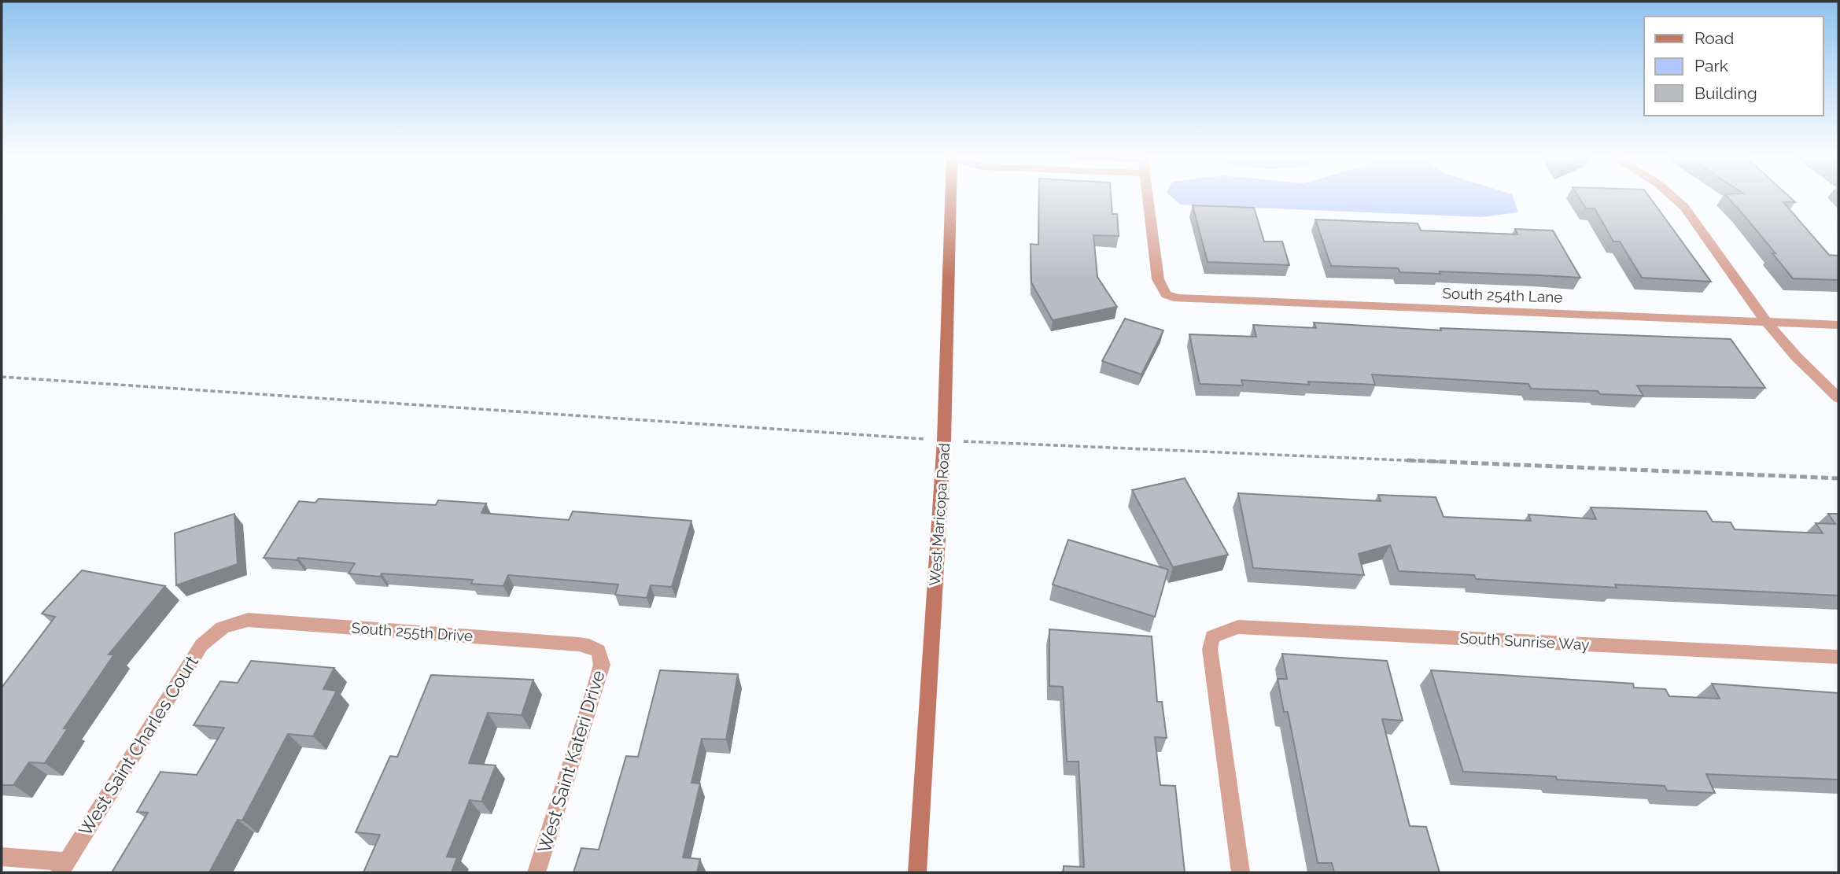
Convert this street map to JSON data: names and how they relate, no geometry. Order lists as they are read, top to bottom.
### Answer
{
  "streets": {
    "street": [
      "South 254th Lane",
      "West Maricopa Road",
      "South 255th Drive",
      "South Sunrise Way",
      "West Saint Charles Court",
      "West Saint Kateri Drive"
    ]
  },
  "crossings": [
    ["South 255th Drive", "West Saint Charles Court"],
    ["South 255th Drive", "West Saint Kateri Drive"]
  ],
  "legend": ["Road", "Park", "Building"]
}
